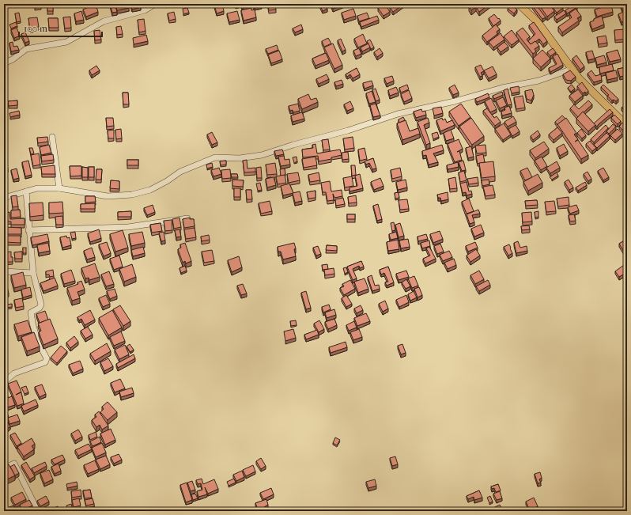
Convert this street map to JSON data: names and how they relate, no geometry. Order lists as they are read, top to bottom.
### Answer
{
  "scale_bar": "100 m"
}
